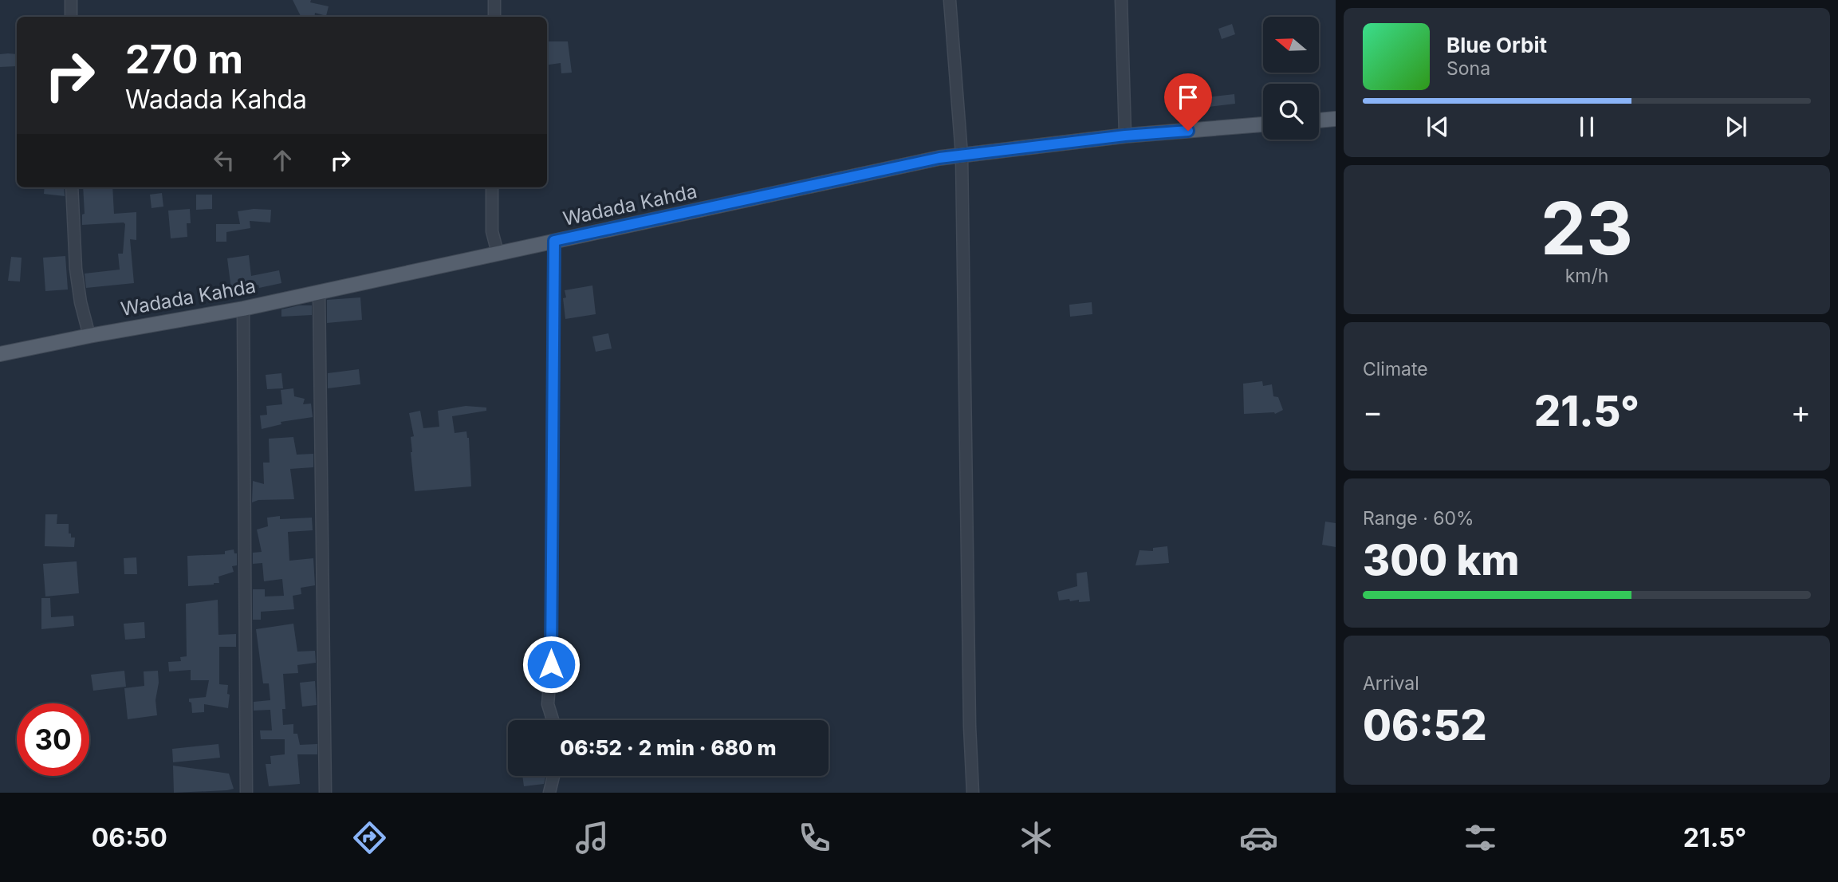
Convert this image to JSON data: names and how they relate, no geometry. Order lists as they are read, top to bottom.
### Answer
{
  "streets": {
    "main road": ["Wadada Kahda"]
  },
  "north": "left",
  "page": {
    "turn": ["270 m", "Wadada Kahda"],
    "song": ["Blue Orbit", "Sona"],
    "tile": [
      ["23", "km/h"],
      "Climate",
      ["Range · 60%", "300 km"],
      ["Arrival", "06:52"]
    ],
    "heat": ["−", "21.5°", "+"],
    "limit": "30",
    "trip": "06:52 · 2 min · 680 m",
    "tabs": ["06:50", "21.5°"]
  }
}
